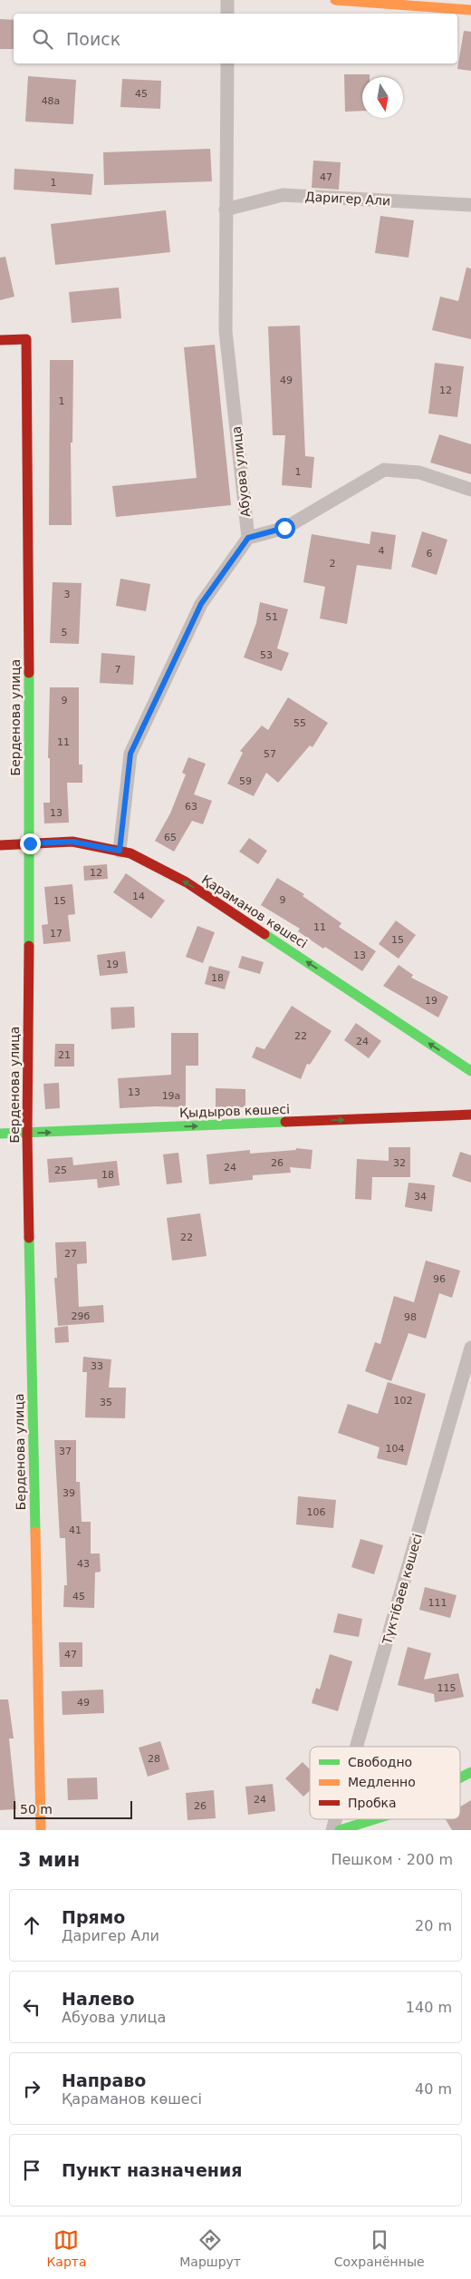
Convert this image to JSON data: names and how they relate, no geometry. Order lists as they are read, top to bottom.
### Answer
{
  "streets": {
    "street": [
      "Даригер Али",
      "Абуова улица",
      "Берденова улица",
      "Қараманов көшесі",
      "Қыдыров көшесі",
      "Түктібаев көшесі"
    ]
  },
  "crossings": [
    ["Даригер Али", "Абуова улица"],
    ["Берденова улица", "Қараманов көшесі"],
    ["Берденова улица", "Қыдыров көшесі"]
  ],
  "one_way": ["Қараманов көшесі", "Қыдыров көшесі"],
  "house_numbers": [
    "45",
    "48а",
    "47",
    "1",
    "49",
    "12",
    "1",
    "1",
    "4",
    "6",
    "2",
    "3",
    "51",
    "5",
    "53",
    "7",
    "9",
    "55",
    "11",
    "57",
    "59",
    "63",
    "13",
    "65",
    "12",
    "14",
    "9",
    "15",
    "11",
    "17",
    "15",
    "13",
    "19",
    "18",
    "19",
    "22",
    "24",
    "21",
    "13",
    "19а",
    "26",
    "32",
    "24",
    "25",
    "18",
    "34",
    "22",
    "27",
    "96",
    "29б",
    "98",
    "33",
    "102",
    "35",
    "104",
    "37",
    "39",
    "106",
    "41",
    "43",
    "45",
    "111",
    "47",
    "115",
    "49",
    "28",
    "24",
    "26"
  ],
  "legend": ["Свободно", "Медленно", "Пробка"],
  "scale_bar": "50 m",
  "north": "bottom",
  "page": {
    "search": "Поиск",
    "scale": "50 m",
    "heading": ["3 мин", "Пешком · 200 m"],
    "list": [
      ["Прямо", "Даригер Али", "20 m"],
      ["Налево", "Абуова улица", "140 m"],
      ["Направо", "Қараманов көшесі", "40 m"],
      "Пункт назначения"
    ],
    "nav": ["Карта", "Маршрут", "Сохранённые"]
  }
}
